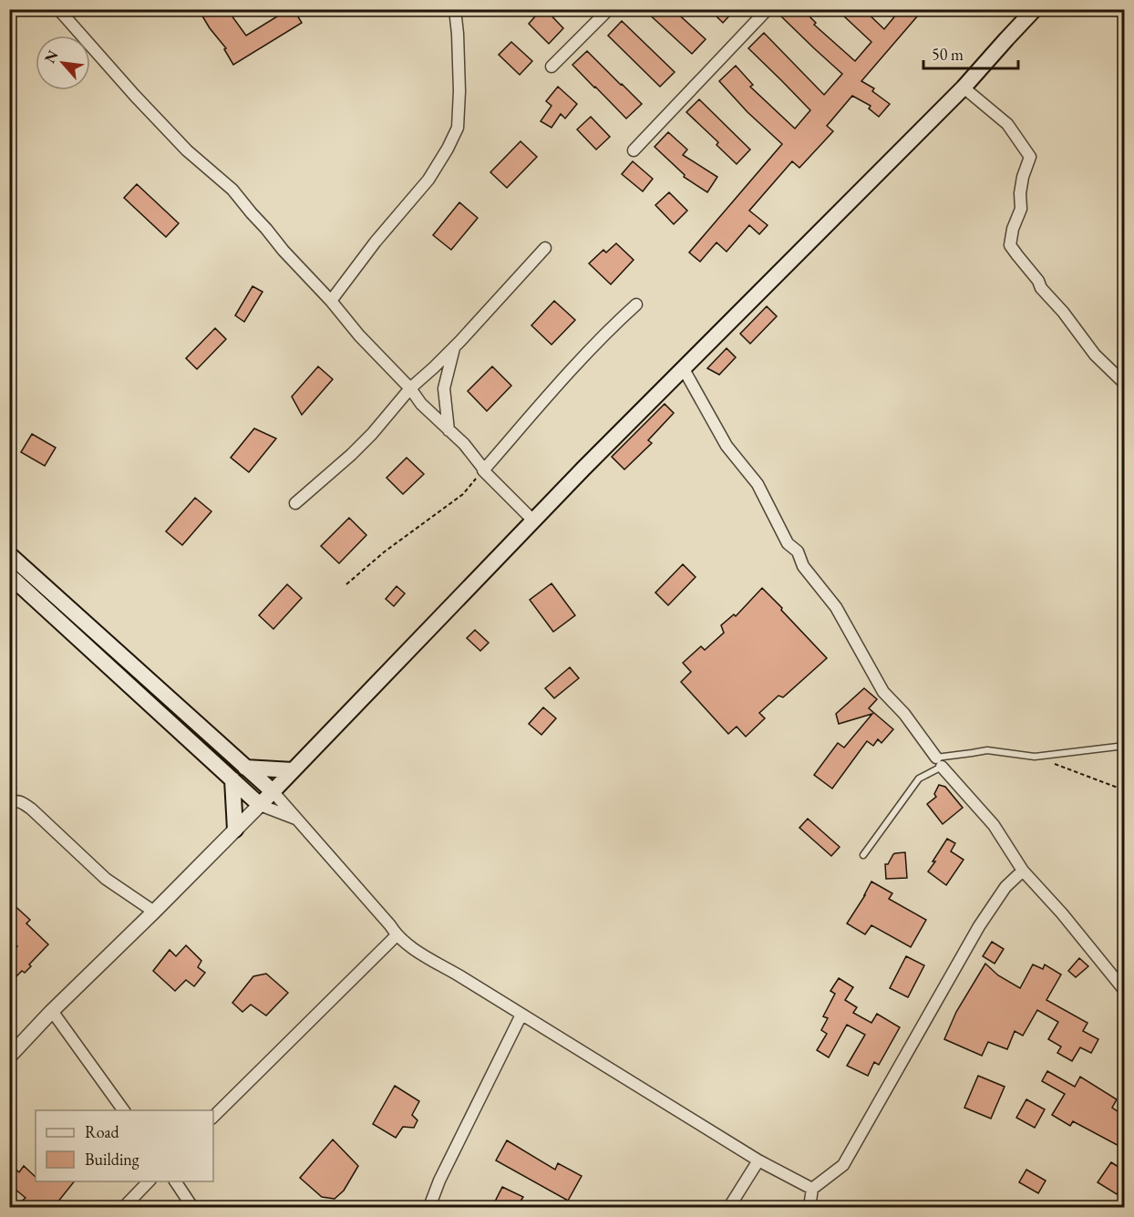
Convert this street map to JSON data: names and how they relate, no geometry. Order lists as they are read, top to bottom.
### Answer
{
  "legend": ["Road", "Building"],
  "scale_bar": "50 m",
  "north": "top left"
}
